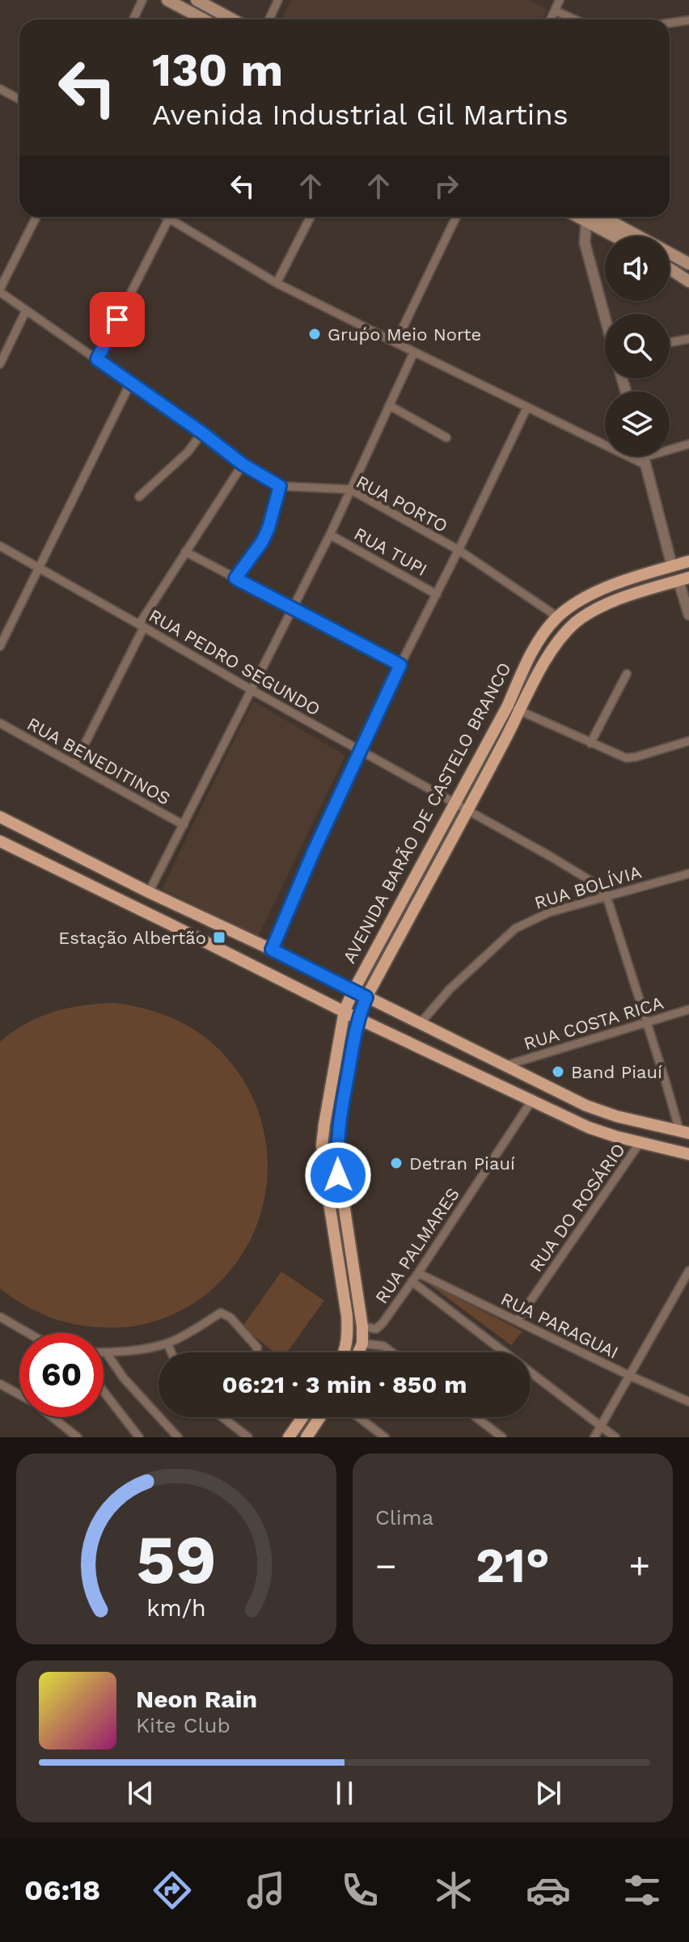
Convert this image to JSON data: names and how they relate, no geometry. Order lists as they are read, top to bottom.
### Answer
{
  "streets": {
    "main road": ["AVENIDA BARÃO DE CASTELO BRANCO"],
    "street": [
      "RUA PORTO",
      "RUA TUPI",
      "RUA PEDRO SEGUNDO",
      "RUA BENEDITINOS",
      "RUA BOLÍVIA",
      "RUA COSTA RICA",
      "RUA DO ROSÁRIO",
      "RUA PALMARES",
      "RUA PARAGUAI"
    ]
  },
  "crossings": [
    ["RUA PORTO", "AVENIDA BARÃO DE CASTELO BRANCO"],
    ["RUA PEDRO SEGUNDO", "AVENIDA BARÃO DE CASTELO BRANCO"],
    ["RUA PEDRO SEGUNDO", "RUA BOLÍVIA"],
    ["AVENIDA BARÃO DE CASTELO BRANCO", "RUA PALMARES"],
    ["RUA DO ROSÁRIO", "RUA PARAGUAI"],
    ["RUA PALMARES", "RUA PARAGUAI"]
  ],
  "places": {
    "other": ["Gruṕo Meio Norte", "Band Piauí", "Detran Piauí"],
    "transit": ["Estação Albertão"]
  },
  "page": {
    "turn": ["130 m", "Avenida Industrial Gil Martins"],
    "limit": "60",
    "trip": "06:21 · 3 min · 850 m",
    "tile": "Clima",
    "heat": ["−", "21°", "+"],
    "song": ["Neon Rain", "Kite Club"],
    "tabs": "06:18",
    "gauge": ["59", "km/h"]
  }
}
